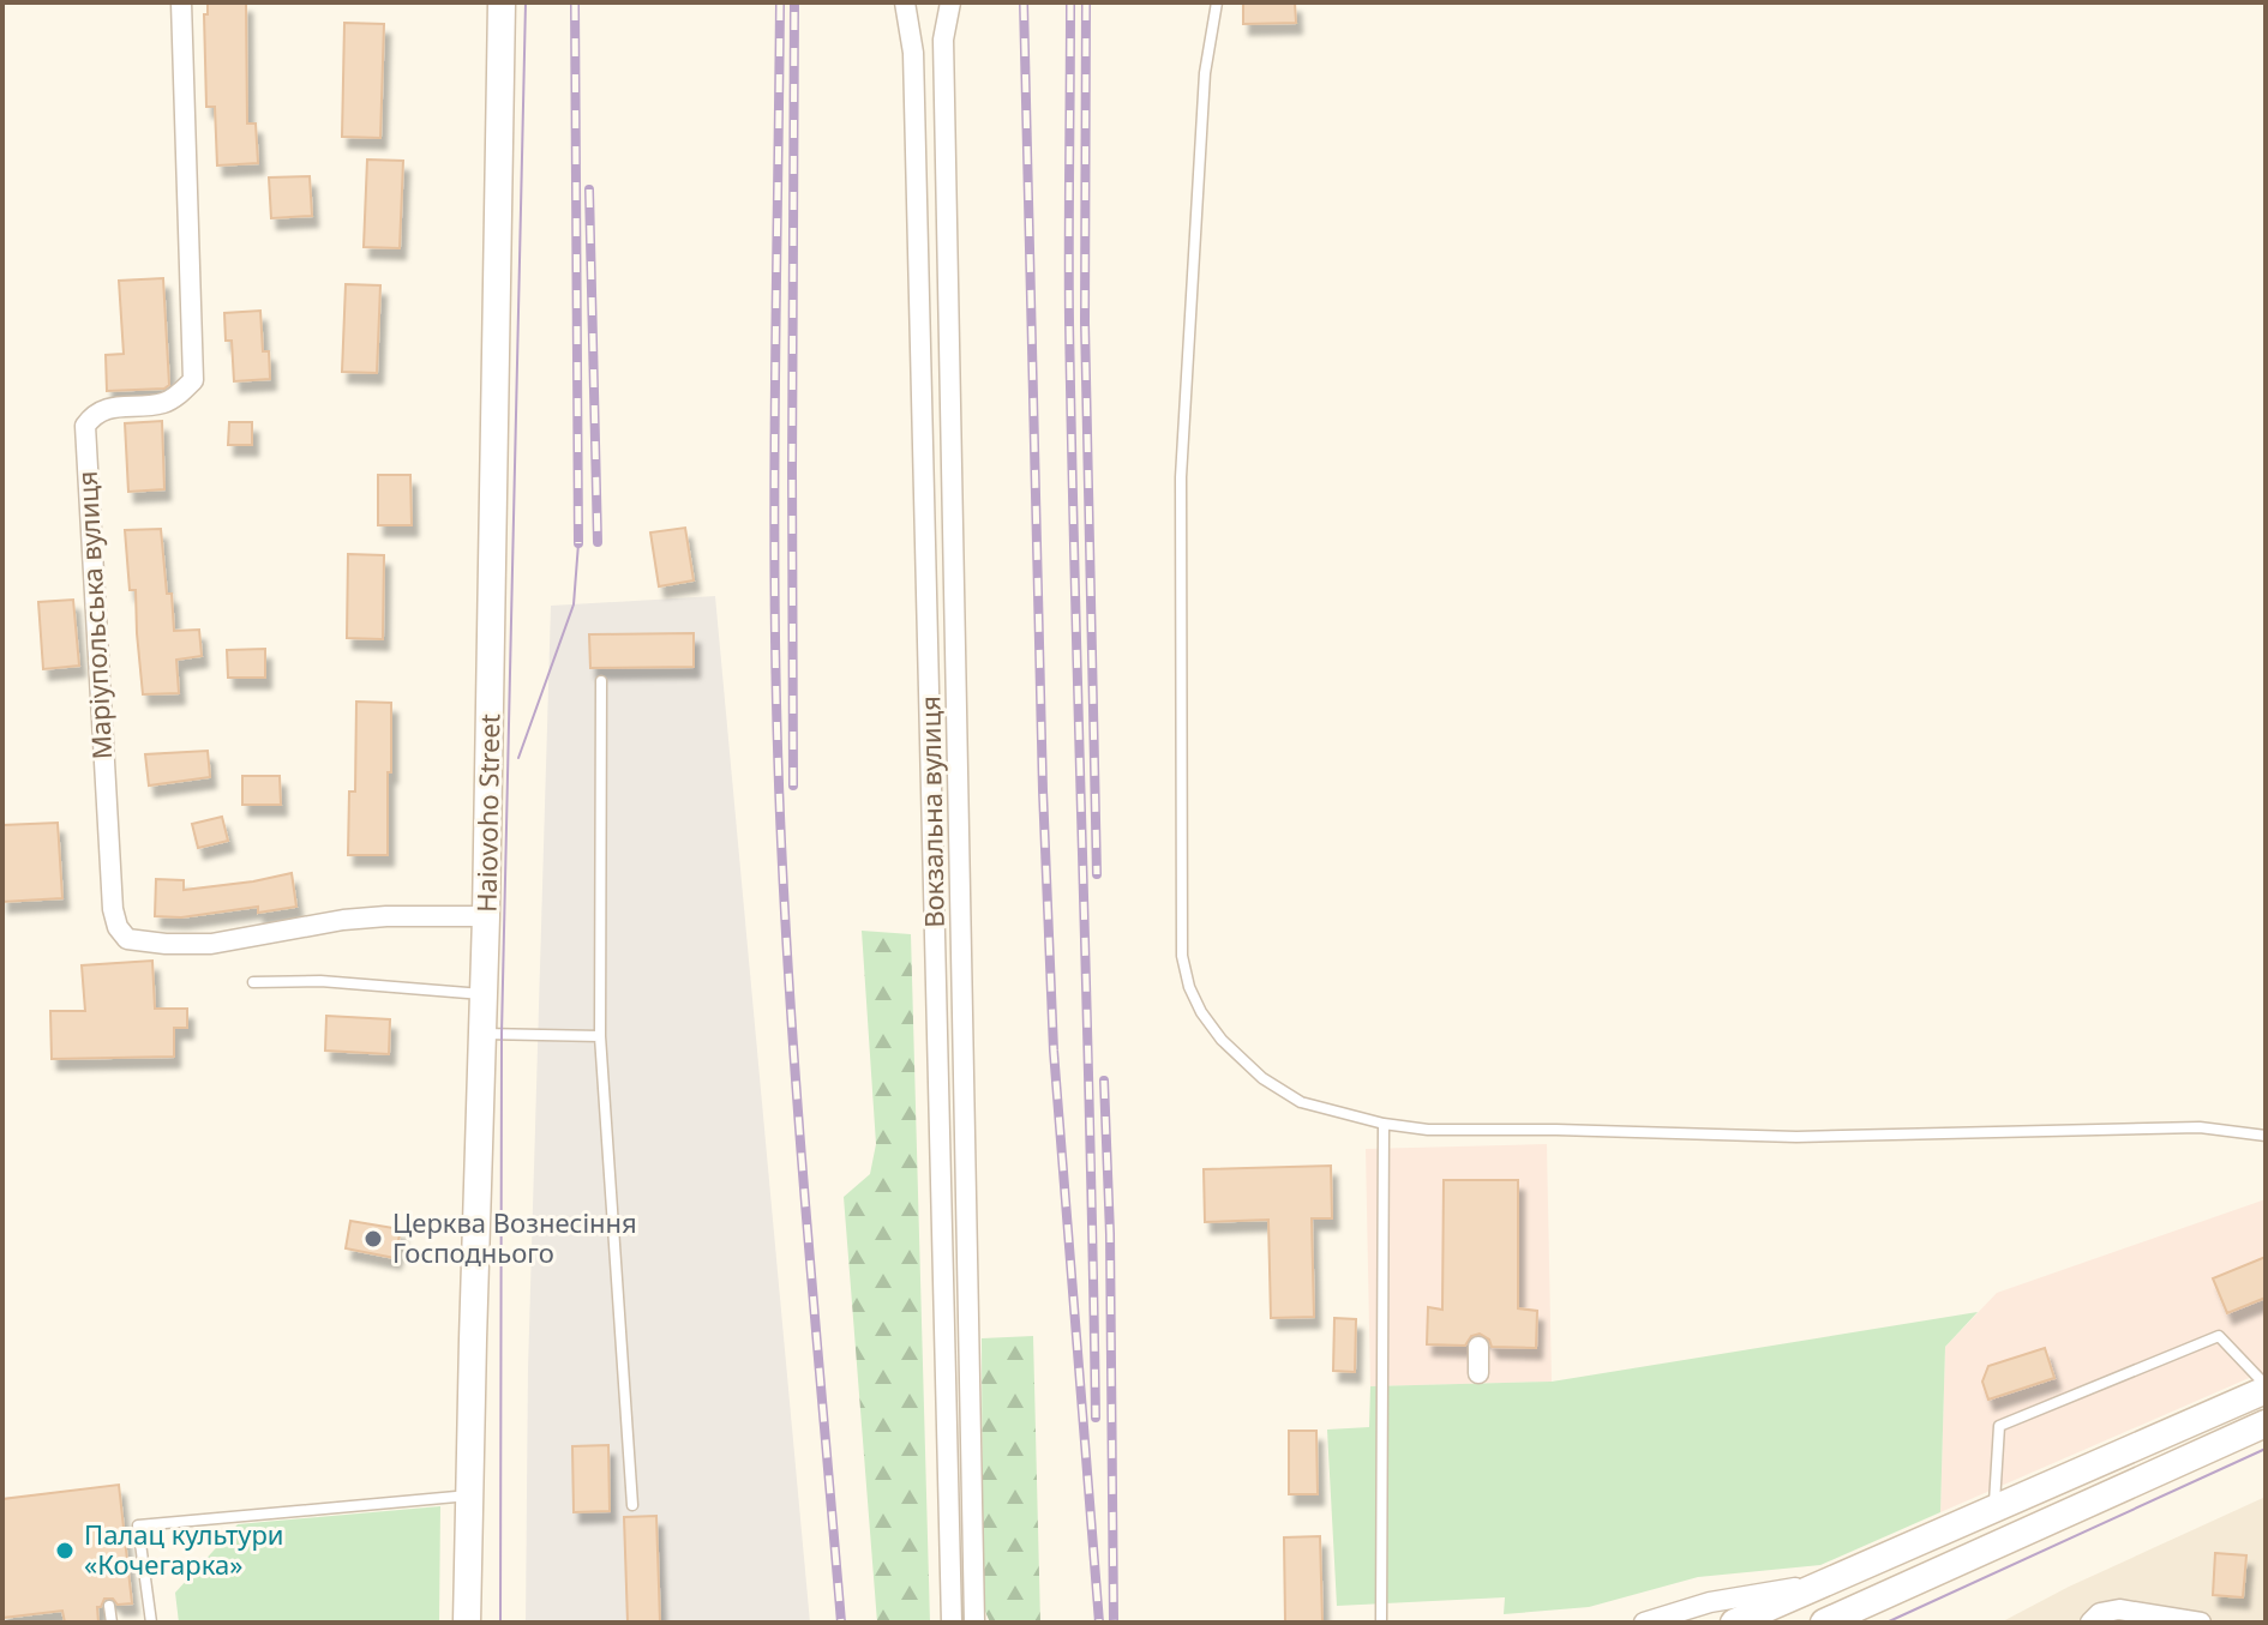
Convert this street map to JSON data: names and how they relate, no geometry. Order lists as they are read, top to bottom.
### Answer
{
  "streets": {
    "street": ["Маріупольська вулиця", "Вокзальна вулиця", "Haiovoho Street"]
  },
  "crossings": [
    ["Маріупольська вулиця", "Haiovoho Street"]
  ],
  "places": ["Церква Вознесіння Господнього", "Палац культури «Кочегарка»"]
}
